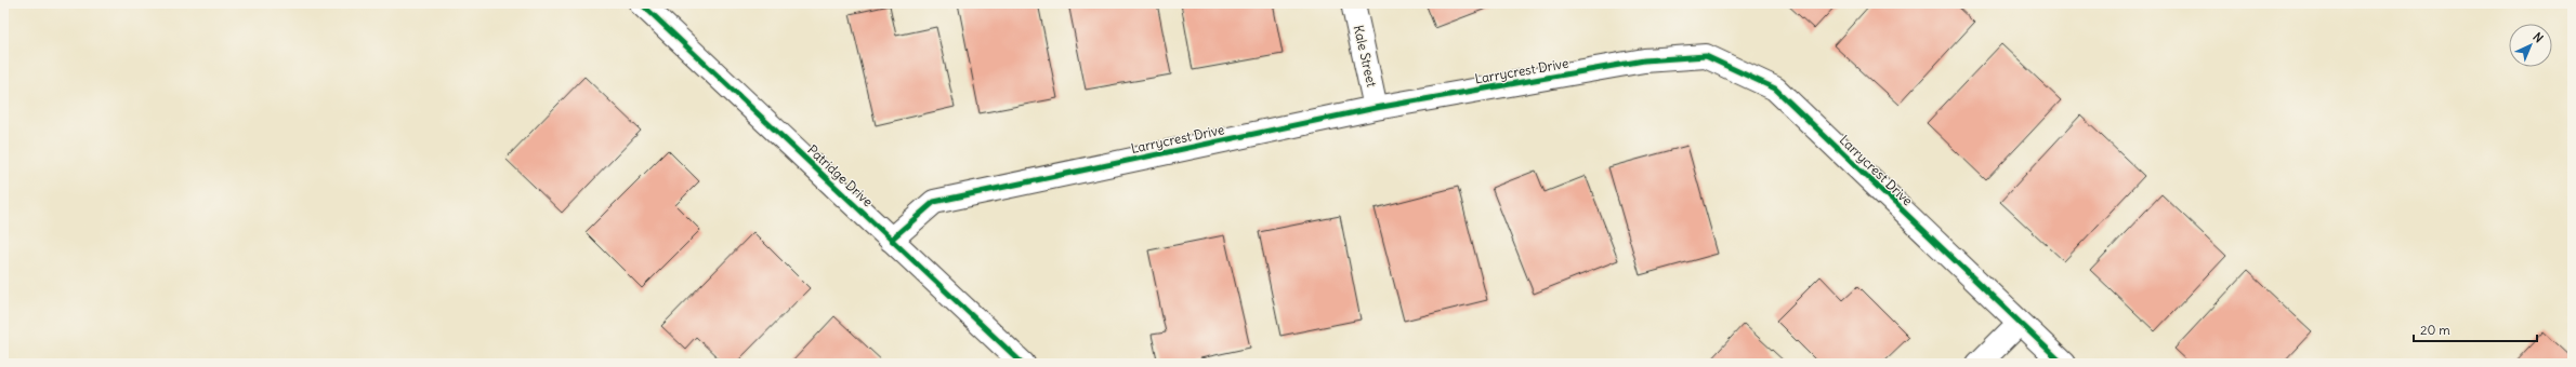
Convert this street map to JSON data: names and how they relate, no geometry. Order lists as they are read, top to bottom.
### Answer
{
  "streets": {
    "street": ["Kale Street", "Larrycrest Drive", "Patridge Drive"]
  },
  "crossings": [
    ["Kale Street", "Larrycrest Drive"],
    ["Larrycrest Drive", "Patridge Drive"]
  ],
  "scale_bar": "20 m",
  "north": "top right"
}
